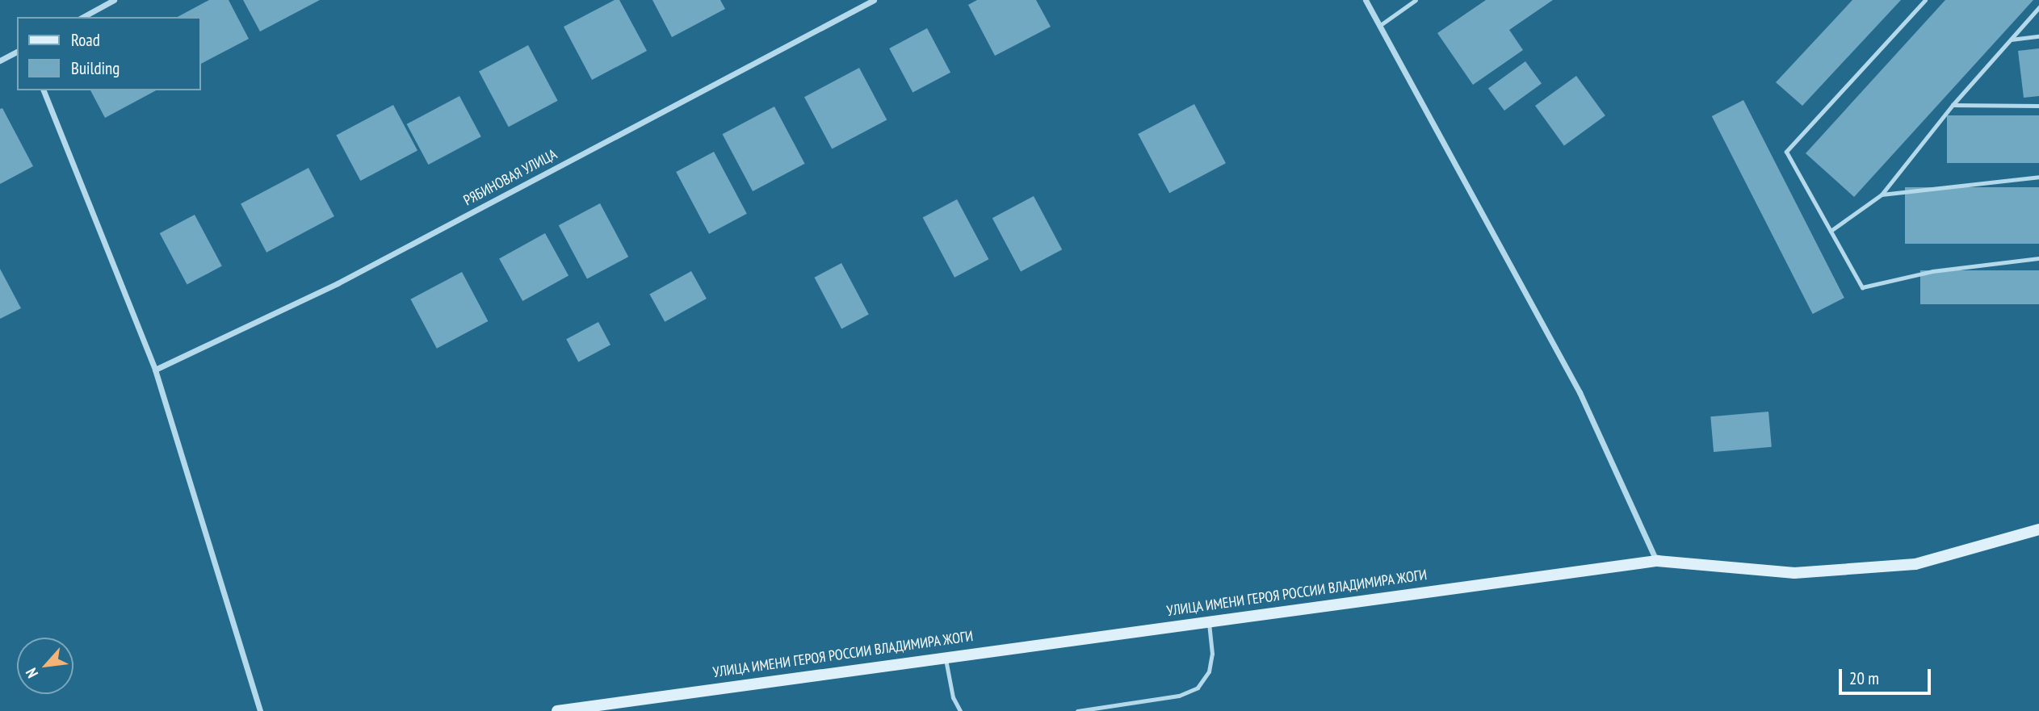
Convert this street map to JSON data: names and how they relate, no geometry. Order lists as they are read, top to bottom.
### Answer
{
  "streets": {
    "main road": ["УЛИЦА ИМЕНИ ГЕРОЯ РОССИИ ВЛАДИМИРА ЖОГИ"],
    "street": ["РЯБИНОВАЯ УЛИЦА"]
  },
  "legend": ["Road", "Building"],
  "scale_bar": "20 m",
  "north": "bottom left"
}
